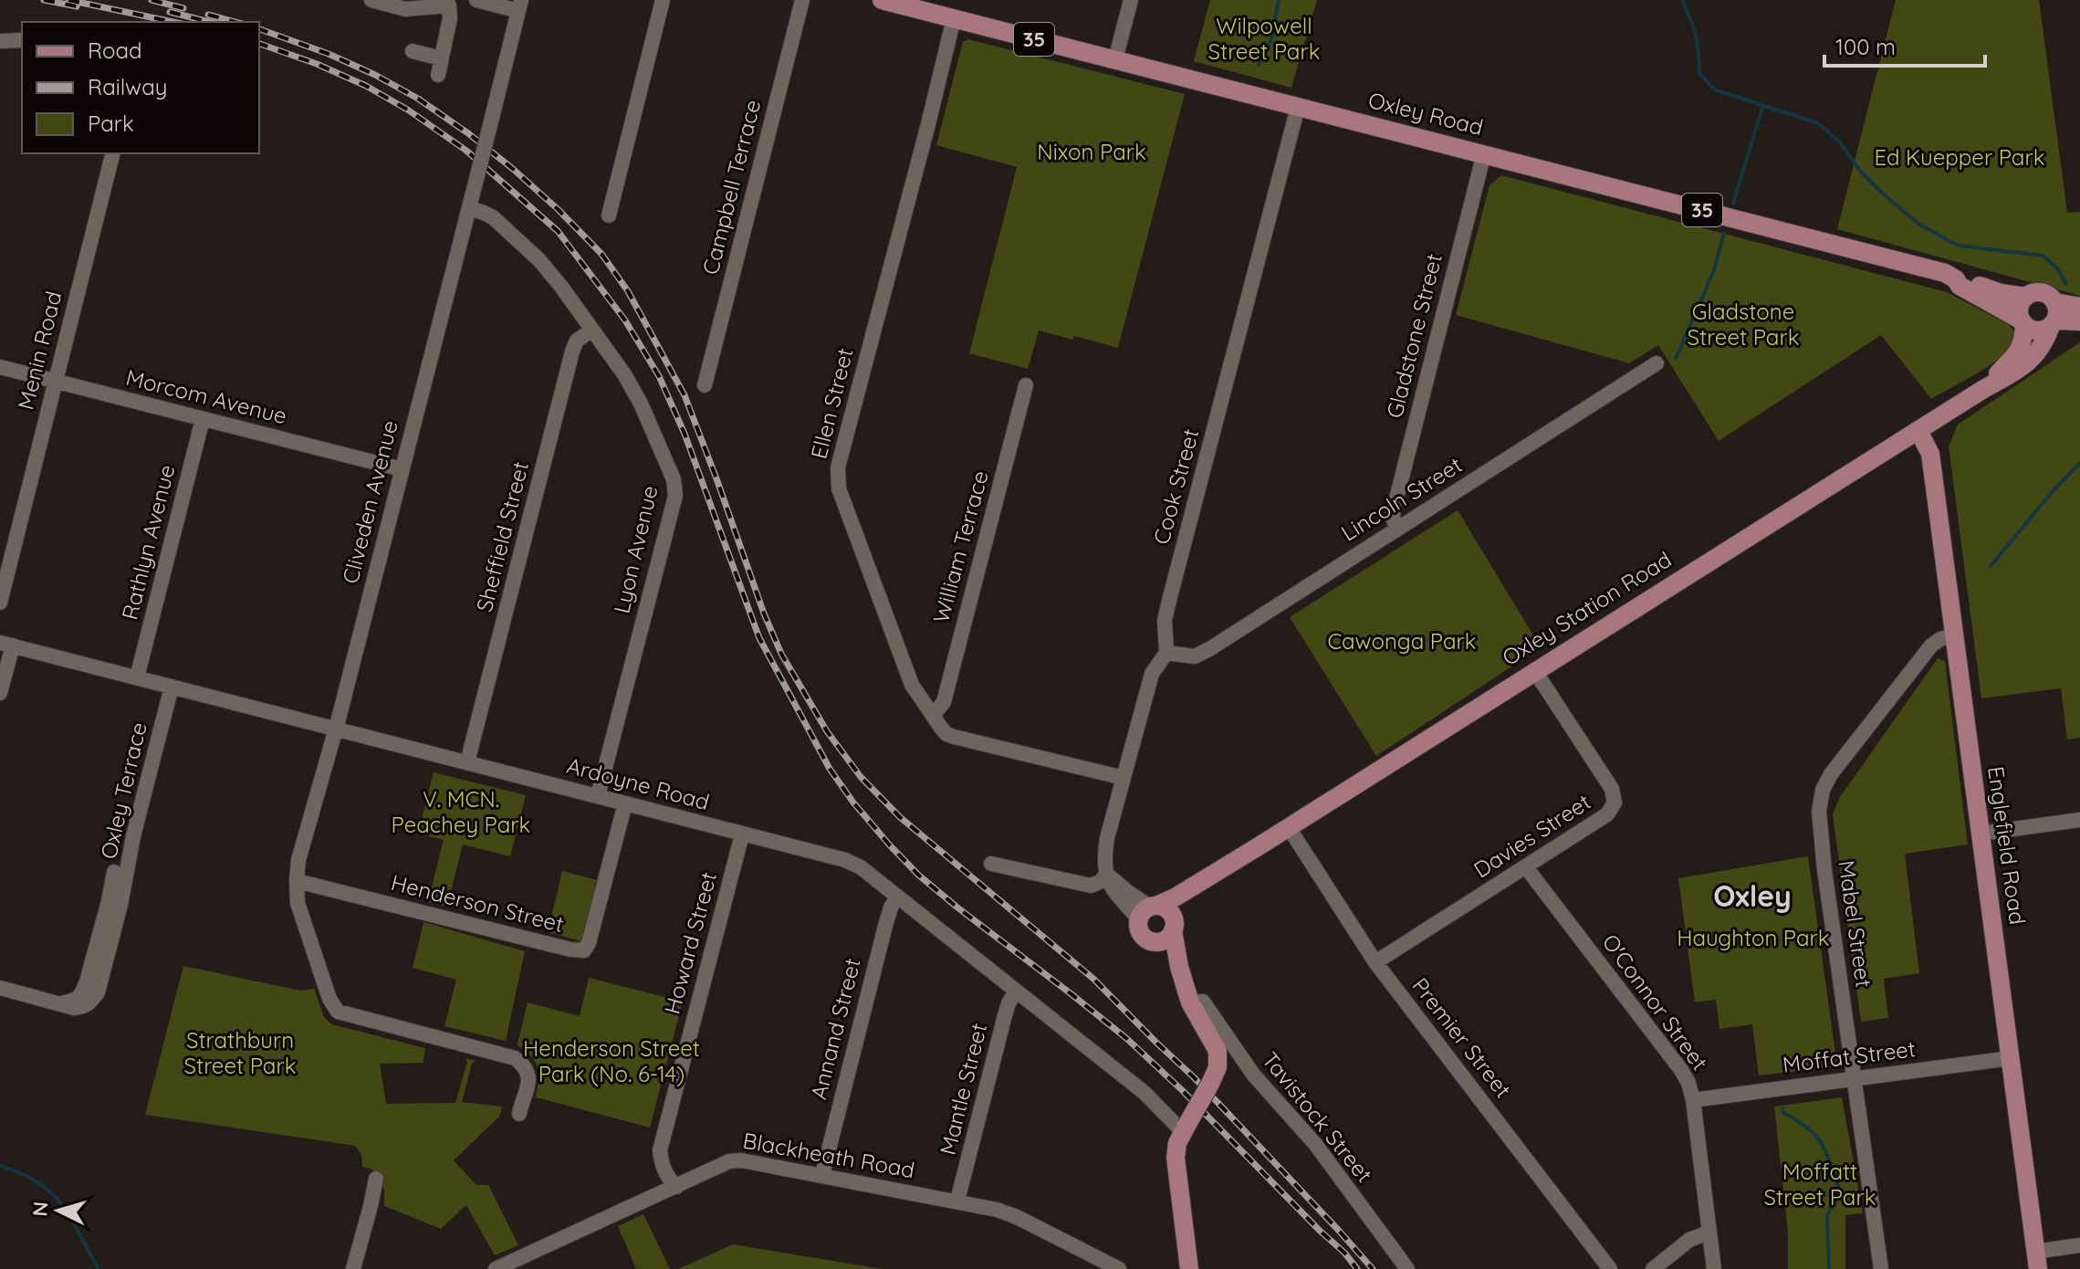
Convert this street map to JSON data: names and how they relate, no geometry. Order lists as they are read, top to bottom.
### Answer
{
  "streets": {
    "main road": [
      "35",
      "Oxley Road",
      "Oxley Station Road",
      "Englefield Road"
    ],
    "street": [
      "Campbell Terrace",
      "Gladstone Street",
      "Menin Road",
      "Morcom Avenue",
      "Ellen Street",
      "Cook Street",
      "Lincoln Street",
      "Cliveden Avenue",
      "Sheffield Street",
      "Rathlyn Avenue",
      "William Terrace",
      "Lyon Avenue",
      "Ardoyne Road",
      "Oxley Terrace",
      "Davies Street",
      "Henderson Street",
      "Mabel Street",
      "Howard Street",
      "O'Connor Street",
      "Annand Street",
      "Premier Street",
      "Moffat Street",
      "Mantle Street",
      "Tavistock Street",
      "Blackheath Road"
    ]
  },
  "crossings": [
    ["35", "Oxley Road"],
    ["35", "Oxley Station Road"],
    ["Oxley Road", "Gladstone Street"],
    ["Oxley Road", "Ellen Street"],
    ["Oxley Road", "Cook Street"],
    ["Oxley Road", "Oxley Station Road"],
    ["Gladstone Street", "Lincoln Street"],
    ["Menin Road", "Morcom Avenue"],
    ["Morcom Avenue", "Cliveden Avenue"],
    ["Morcom Avenue", "Rathlyn Avenue"],
    ["Ellen Street", "William Terrace"],
    ["Cook Street", "Lincoln Street"],
    ["Cliveden Avenue", "Lyon Avenue"],
    ["Cliveden Avenue", "Ardoyne Road"],
    ["Cliveden Avenue", "Henderson Street"],
    ["Sheffield Street", "Lyon Avenue"],
    ["Sheffield Street", "Ardoyne Road"],
    ["Rathlyn Avenue", "Ardoyne Road"],
    ["Lyon Avenue", "Ardoyne Road"],
    ["Oxley Station Road", "Davies Street"],
    ["Oxley Station Road", "Englefield Road"],
    ["Oxley Station Road", "Premier Street"],
    ["Ardoyne Road", "Oxley Terrace"],
    ["Ardoyne Road", "Henderson Street"],
    ["Ardoyne Road", "Howard Street"],
    ["Ardoyne Road", "Annand Street"],
    ["Ardoyne Road", "Mantle Street"],
    ["Davies Street", "O'Connor Street"],
    ["Davies Street", "Premier Street"],
    ["Englefield Road", "Mabel Street"],
    ["Englefield Road", "Moffat Street"],
    ["Mabel Street", "Moffat Street"],
    ["Howard Street", "Blackheath Road"],
    ["O'Connor Street", "Moffat Street"],
    ["Annand Street", "Blackheath Road"],
    ["Mantle Street", "Blackheath Road"]
  ],
  "districts": ["Oxley"],
  "parks": [
    "Wilpowell Street Park",
    "Nixon Park",
    "Ed Kuepper Park",
    "Gladstone Street Park",
    "Cawonga Park",
    "V. MCN. Peachey Park",
    "Haughton Park",
    "Strathburn Street Park",
    "Henderson Street Park (No. 6-14)",
    "Moffatt Street Park"
  ],
  "legend": ["Road", "Railway", "Park"],
  "scale_bar": "100 m",
  "north": "left"
}
